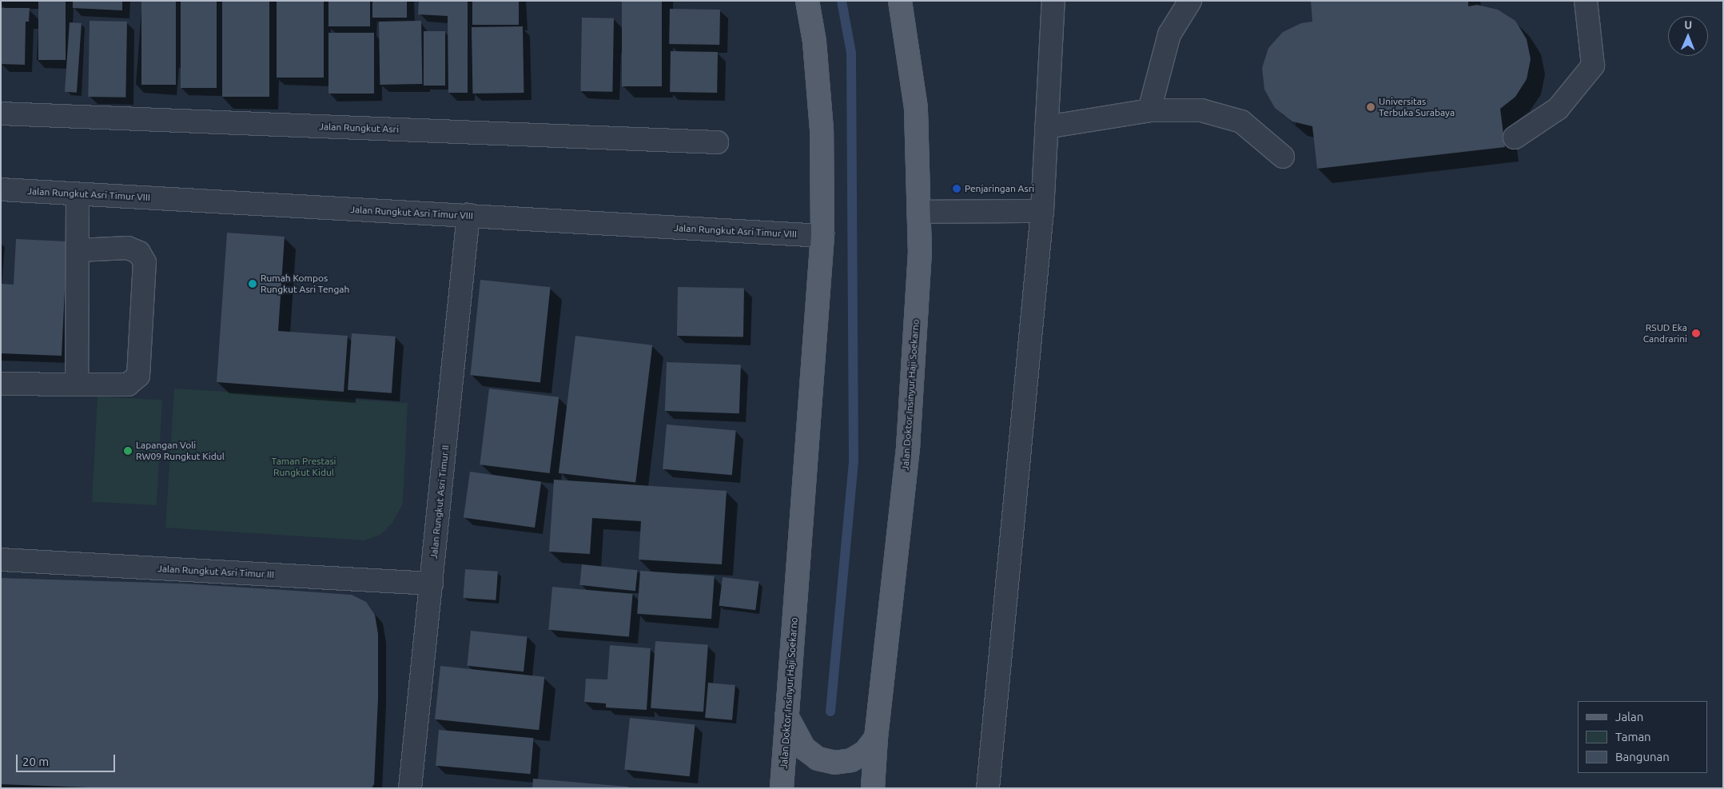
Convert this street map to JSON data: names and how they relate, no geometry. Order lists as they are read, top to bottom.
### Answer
{
  "streets": {
    "main road": ["Jalan Doktor Insinyur Haji Soekarno"],
    "street": [
      "Jalan Rungkut Asri",
      "Jalan Rungkut Asri Timur VIII",
      "Jalan Rungkut Asri Timur II",
      "Jalan Rungkut Asri Timur III"
    ]
  },
  "crossings": [
    ["Jalan Rungkut Asri Timur VIII", "Jalan Doktor Insinyur Haji Soekarno"],
    ["Jalan Rungkut Asri Timur VIII", "Jalan Rungkut Asri Timur II"],
    ["Jalan Rungkut Asri Timur II", "Jalan Rungkut Asri Timur III"]
  ],
  "parks": ["Taman Prestasi Rungkut Kidul"],
  "places": [
    "Universitas Terbuka Surabaya",
    "Penjaringan Asri",
    "Rumah Kompos Rungkut Asri Tengah",
    "RSUD Eka Candrarini",
    "Lapangan Voli RW09 Rungkut Kidul"
  ],
  "legend": ["Jalan", "Taman", "Bangunan"],
  "scale_bar": "20 m",
  "north": "top"
}
